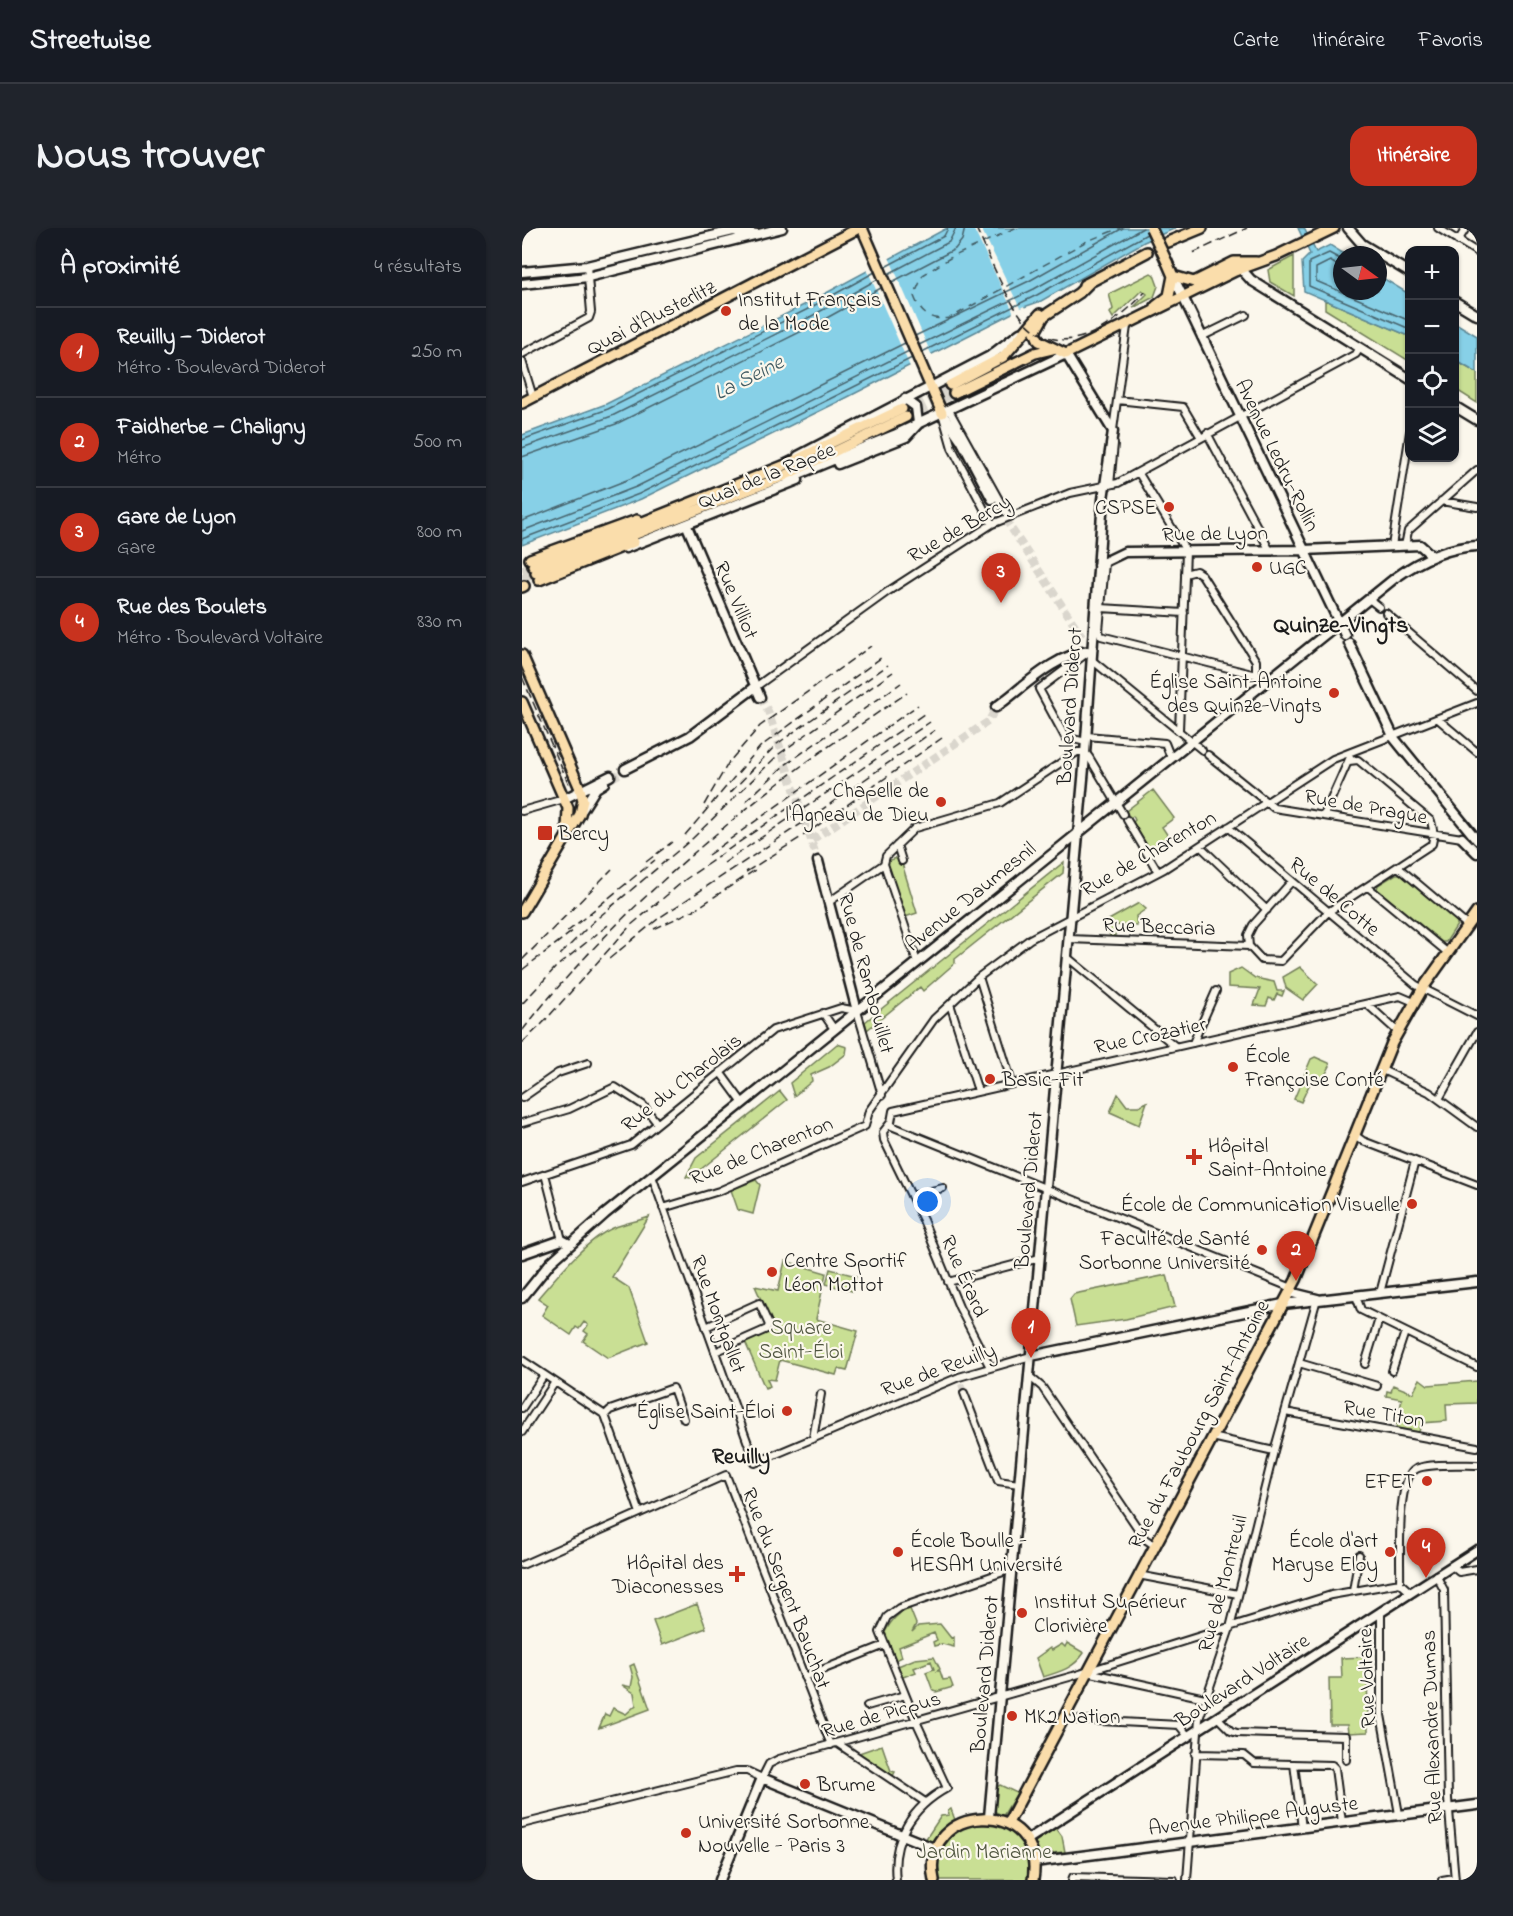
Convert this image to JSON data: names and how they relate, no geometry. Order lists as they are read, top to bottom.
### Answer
{
  "streets": {
    "main road": [
      "Quai d'Austerlitz",
      "Avenue Ledru-Rollin",
      "Quai de la Rapée",
      "Rue de Bercy",
      "Rue de Lyon",
      "Rue Villiot",
      "Boulevard Diderot",
      "Avenue Daumesnil",
      "Rue de Rambouillet",
      "Rue de Reuilly",
      "Rue du Faubourg Saint-Antoine",
      "Boulevard Voltaire",
      "Avenue Philippe Auguste"
    ],
    "street": [
      "Rue de Prague",
      "Rue de Charenton",
      "Rue de Cotte",
      "Rue Beccaria",
      "Rue Crozatier",
      "Rue du Charolais",
      "Rue Érard",
      "Rue Montgallet",
      "Rue Titon",
      "Rue de Montreuil",
      "Rue du Sergent Bauchat",
      "Rue Voltaire",
      "Rue de Picpus",
      "Rue Alexandre Dumas"
    ]
  },
  "crossings": [
    ["Avenue Ledru-Rollin", "Quai de la Rapée"],
    ["Avenue Ledru-Rollin", "Rue de Bercy"],
    ["Avenue Ledru-Rollin", "Rue de Lyon"],
    ["Avenue Ledru-Rollin", "Rue de Charenton"],
    ["Avenue Ledru-Rollin", "Avenue Daumesnil"],
    ["Quai de la Rapée", "Rue Villiot"],
    ["Quai de la Rapée", "Boulevard Diderot"],
    ["Rue de Bercy", "Rue Villiot"],
    ["Rue de Bercy", "Boulevard Diderot"],
    ["Rue de Lyon", "Boulevard Diderot"],
    ["Rue de Lyon", "Avenue Daumesnil"],
    ["Boulevard Diderot", "Rue de Charenton"],
    ["Boulevard Diderot", "Avenue Daumesnil"],
    ["Boulevard Diderot", "Rue Beccaria"],
    ["Boulevard Diderot", "Rue Crozatier"],
    ["Boulevard Diderot", "Rue de Reuilly"],
    ["Boulevard Diderot", "Rue de Picpus"],
    ["Rue de Prague", "Rue de Charenton"],
    ["Rue de Charenton", "Rue de Cotte"],
    ["Rue de Charenton", "Rue de Rambouillet"],
    ["Rue de Charenton", "Rue Montgallet"],
    ["Avenue Daumesnil", "Rue de Rambouillet"],
    ["Avenue Daumesnil", "Rue du Charolais"],
    ["Avenue Daumesnil", "Rue Montgallet"],
    ["Rue de Cotte", "Rue du Faubourg Saint-Antoine"],
    ["Rue de Rambouillet", "Rue du Charolais"],
    ["Rue Crozatier", "Rue Érard"],
    ["Rue Crozatier", "Rue du Faubourg Saint-Antoine"],
    ["Rue Érard", "Rue de Reuilly"],
    ["Rue Montgallet", "Rue de Reuilly"],
    ["Rue de Reuilly", "Rue du Faubourg Saint-Antoine"],
    ["Rue de Reuilly", "Rue de Montreuil"],
    ["Rue Titon", "Rue de Montreuil"],
    ["Rue du Faubourg Saint-Antoine", "Rue de Picpus"],
    ["Rue de Montreuil", "Boulevard Voltaire"],
    ["Rue de Montreuil", "Rue de Picpus"],
    ["Rue de Montreuil", "Avenue Philippe Auguste"],
    ["Rue du Sergent Bauchat", "Rue de Picpus"],
    ["Rue Voltaire", "Boulevard Voltaire"],
    ["Rue Voltaire", "Avenue Philippe Auguste"],
    ["Boulevard Voltaire", "Rue Alexandre Dumas"],
    ["Rue Alexandre Dumas", "Avenue Philippe Auguste"]
  ],
  "districts": ["Quinze-Vingts", "Reuilly"],
  "water": ["La Seine"],
  "parks": ["Square Saint-Éloi", "Jardin Marianne"],
  "places": {
    "other": [
      "Institut Français de la Mode",
      "CSPSE",
      "UGC",
      "Église Saint-Antoine des Quinze-Vingts",
      "Chapelle de l'Agneau de Dieu",
      "École Françoise Conté",
      "Basic-Fit",
      "École de Communication Visuelle",
      "Faculté de Santé Sorbonne Université",
      "Centre Sportif Léon Mottot",
      "Église Saint-Éloi",
      "EFET",
      "École Boulle - HESAM Université",
      "École d'art Maryse Eloy",
      "Institut Supérieur Clorivière",
      "MK2 Nation",
      "Brume",
      "Université Sorbonne Nouvelle - Paris 3"
    ],
    "transit": ["Bercy"],
    "health": ["Hôpital Saint-Antoine", "Hôpital des Diaconesses"]
  },
  "north": "right",
  "page": {
    "header": "Streetwise",
    "nav": ["Carte", "Itinéraire", "Favoris"],
    "title": "Nous trouver",
    "buttons": "Itinéraire",
    "heading": ["À proximité", "4 résultats"],
    "map_buttons": ["+", "−"],
    "list": [
      {
        "mark": "1",
        "name": "Reuilly — Diderot",
        "note": "Métro · Boulevard Diderot",
        "value": "250 m"
      },
      {
        "mark": "2",
        "name": "Faidherbe — Chaligny",
        "note": "Métro",
        "value": "500 m"
      },
      {
        "mark": "3",
        "name": "Gare de Lyon",
        "note": "Gare",
        "value": "800 m"
      },
      {
        "mark": "4",
        "name": "Rue des Boulets",
        "note": "Métro · Boulevard Voltaire",
        "value": "830 m"
      }
    ],
    "pins": [
      "3",
      "2",
      "1",
      "4"
    ]
  }
}
